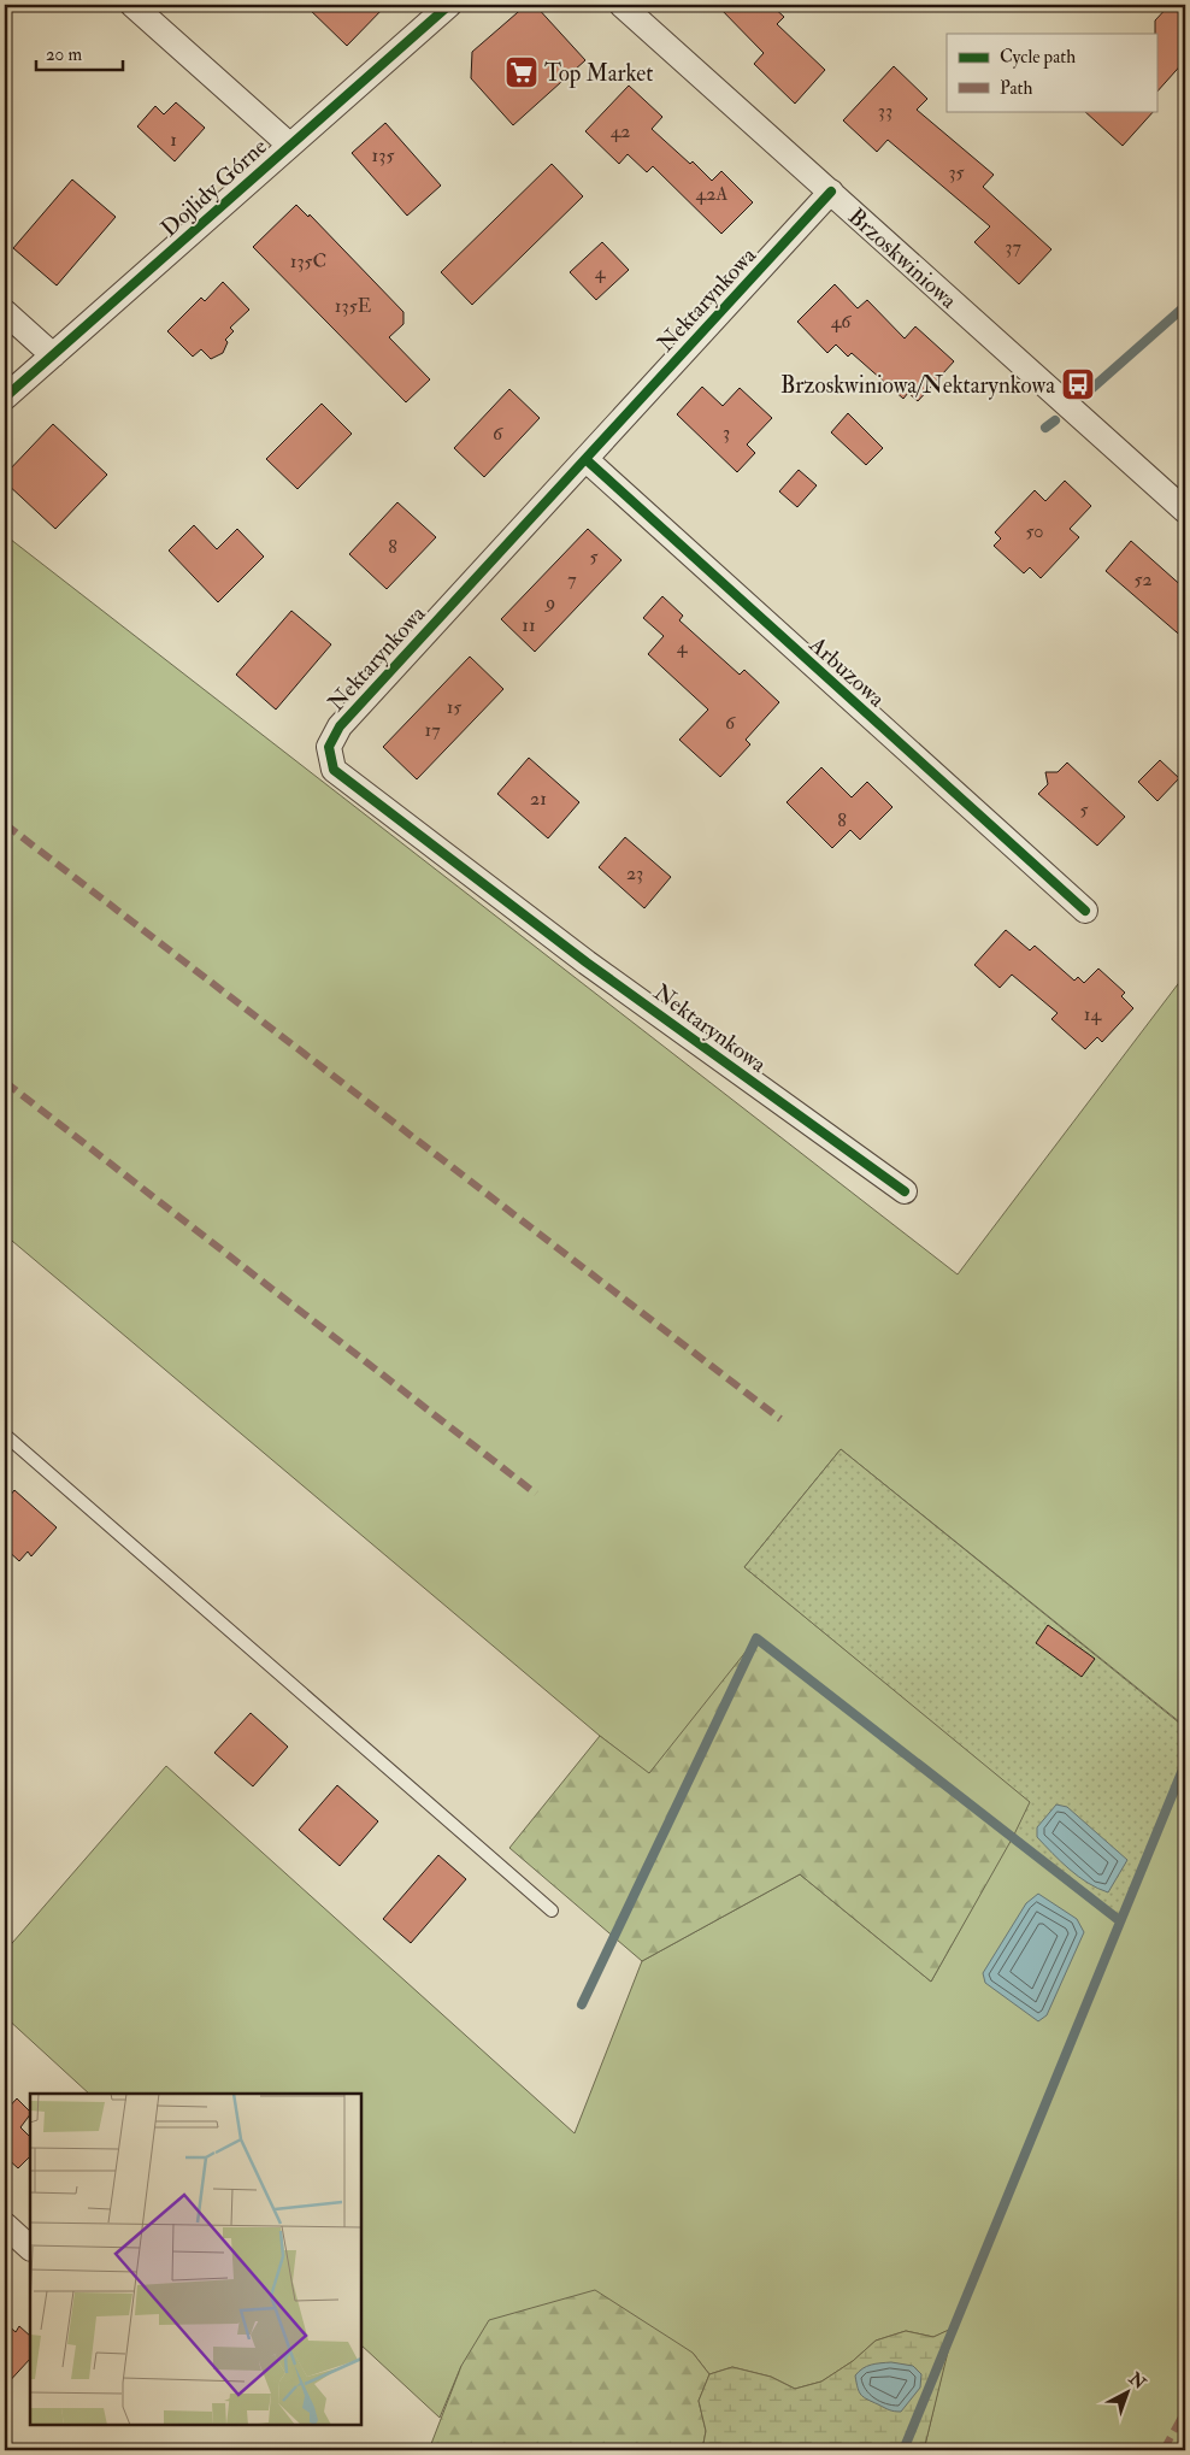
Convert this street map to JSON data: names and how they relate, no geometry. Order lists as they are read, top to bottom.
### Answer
{
  "streets": {
    "street": [
      "Dojlidy Górne",
      "Brzoskwiniowa",
      "Nektarynkowa",
      "Arbuzowa"
    ]
  },
  "crossings": [
    ["Brzoskwiniowa", "Nektarynkowa"],
    ["Nektarynkowa", "Arbuzowa"]
  ],
  "places": {
    "supermarket": ["Top Market"],
    "bus stop": ["Brzoskwiniowa/Nektarynkowa"]
  },
  "house_numbers": [
    "33",
    "42",
    "1",
    "135",
    "35",
    "42A",
    "37",
    "135C",
    "4",
    "135E",
    "46",
    "3",
    "6",
    "50",
    "8",
    "5",
    "7",
    "52",
    "9",
    "11",
    "4",
    "15",
    "6",
    "17",
    "21",
    "5",
    "8",
    "23",
    "14"
  ],
  "legend": ["Cycle path", "Path"],
  "scale_bar": "20 m",
  "north": "top right"
}
